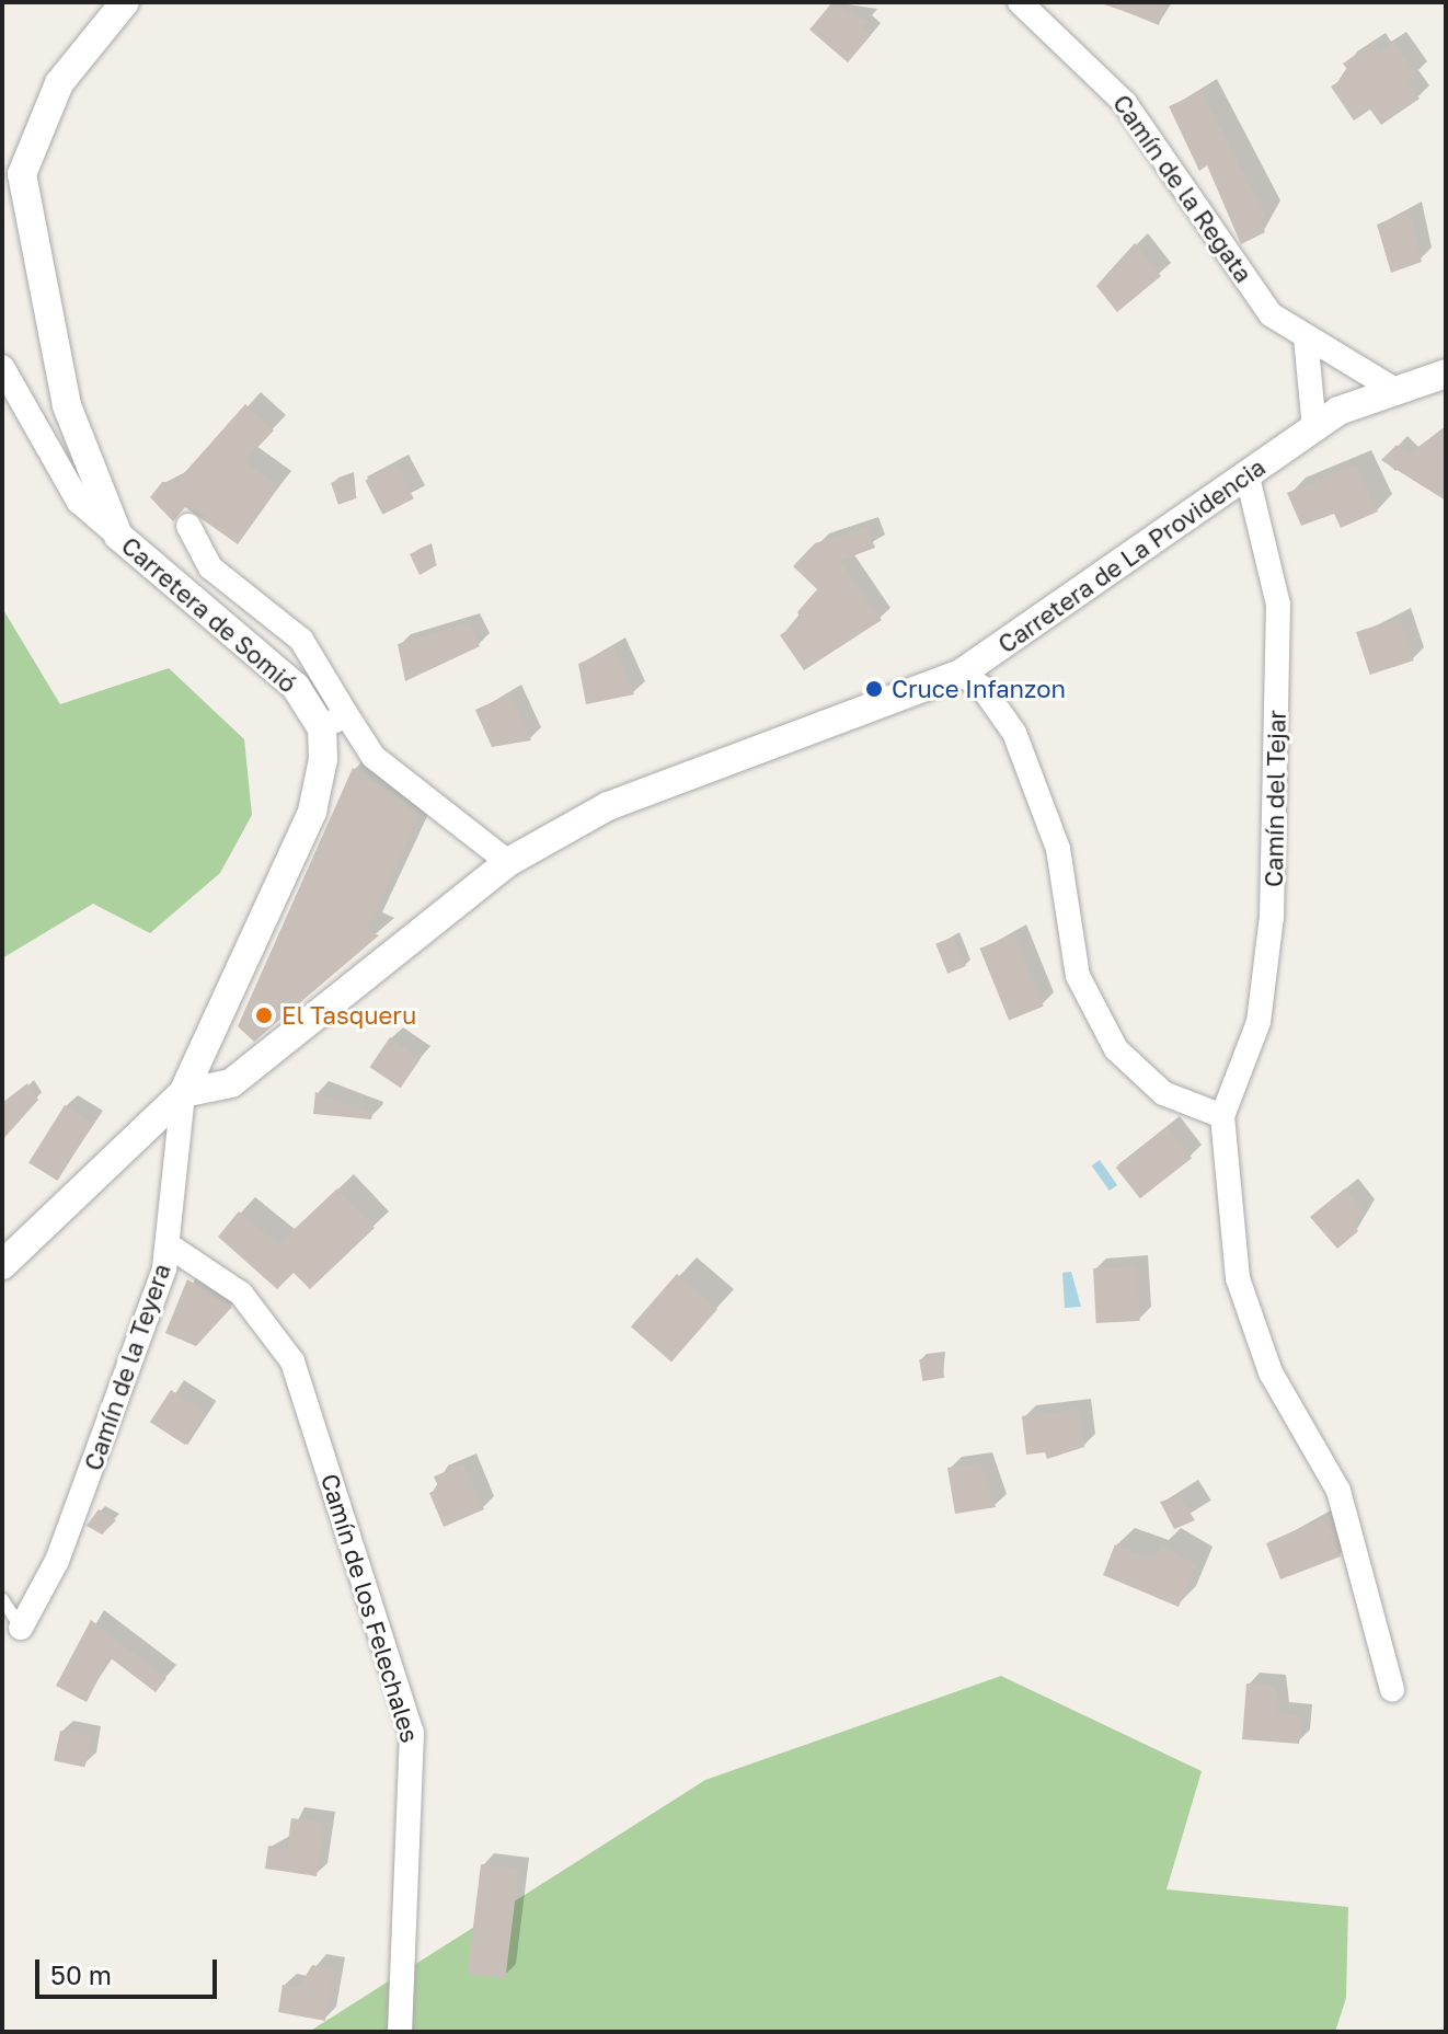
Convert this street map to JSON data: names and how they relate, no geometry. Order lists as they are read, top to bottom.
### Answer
{
  "streets": {
    "street": [
      "Camín de la Regata",
      "Carretera de La Providencia",
      "Carretera de Somió",
      "Camín del Tejar",
      "Camín de la Teyera",
      "Camín de los Felechales"
    ]
  },
  "crossings": [
    ["Camín de la Regata", "Carretera de La Providencia"],
    ["Carretera de La Providencia", "Camín del Tejar"],
    ["Carretera de La Providencia", "Camín de la Teyera"],
    ["Camín de la Teyera", "Camín de los Felechales"]
  ],
  "places": ["Cruce Infanzon", "El Tasqueru"],
  "scale_bar": "50 m"
}
